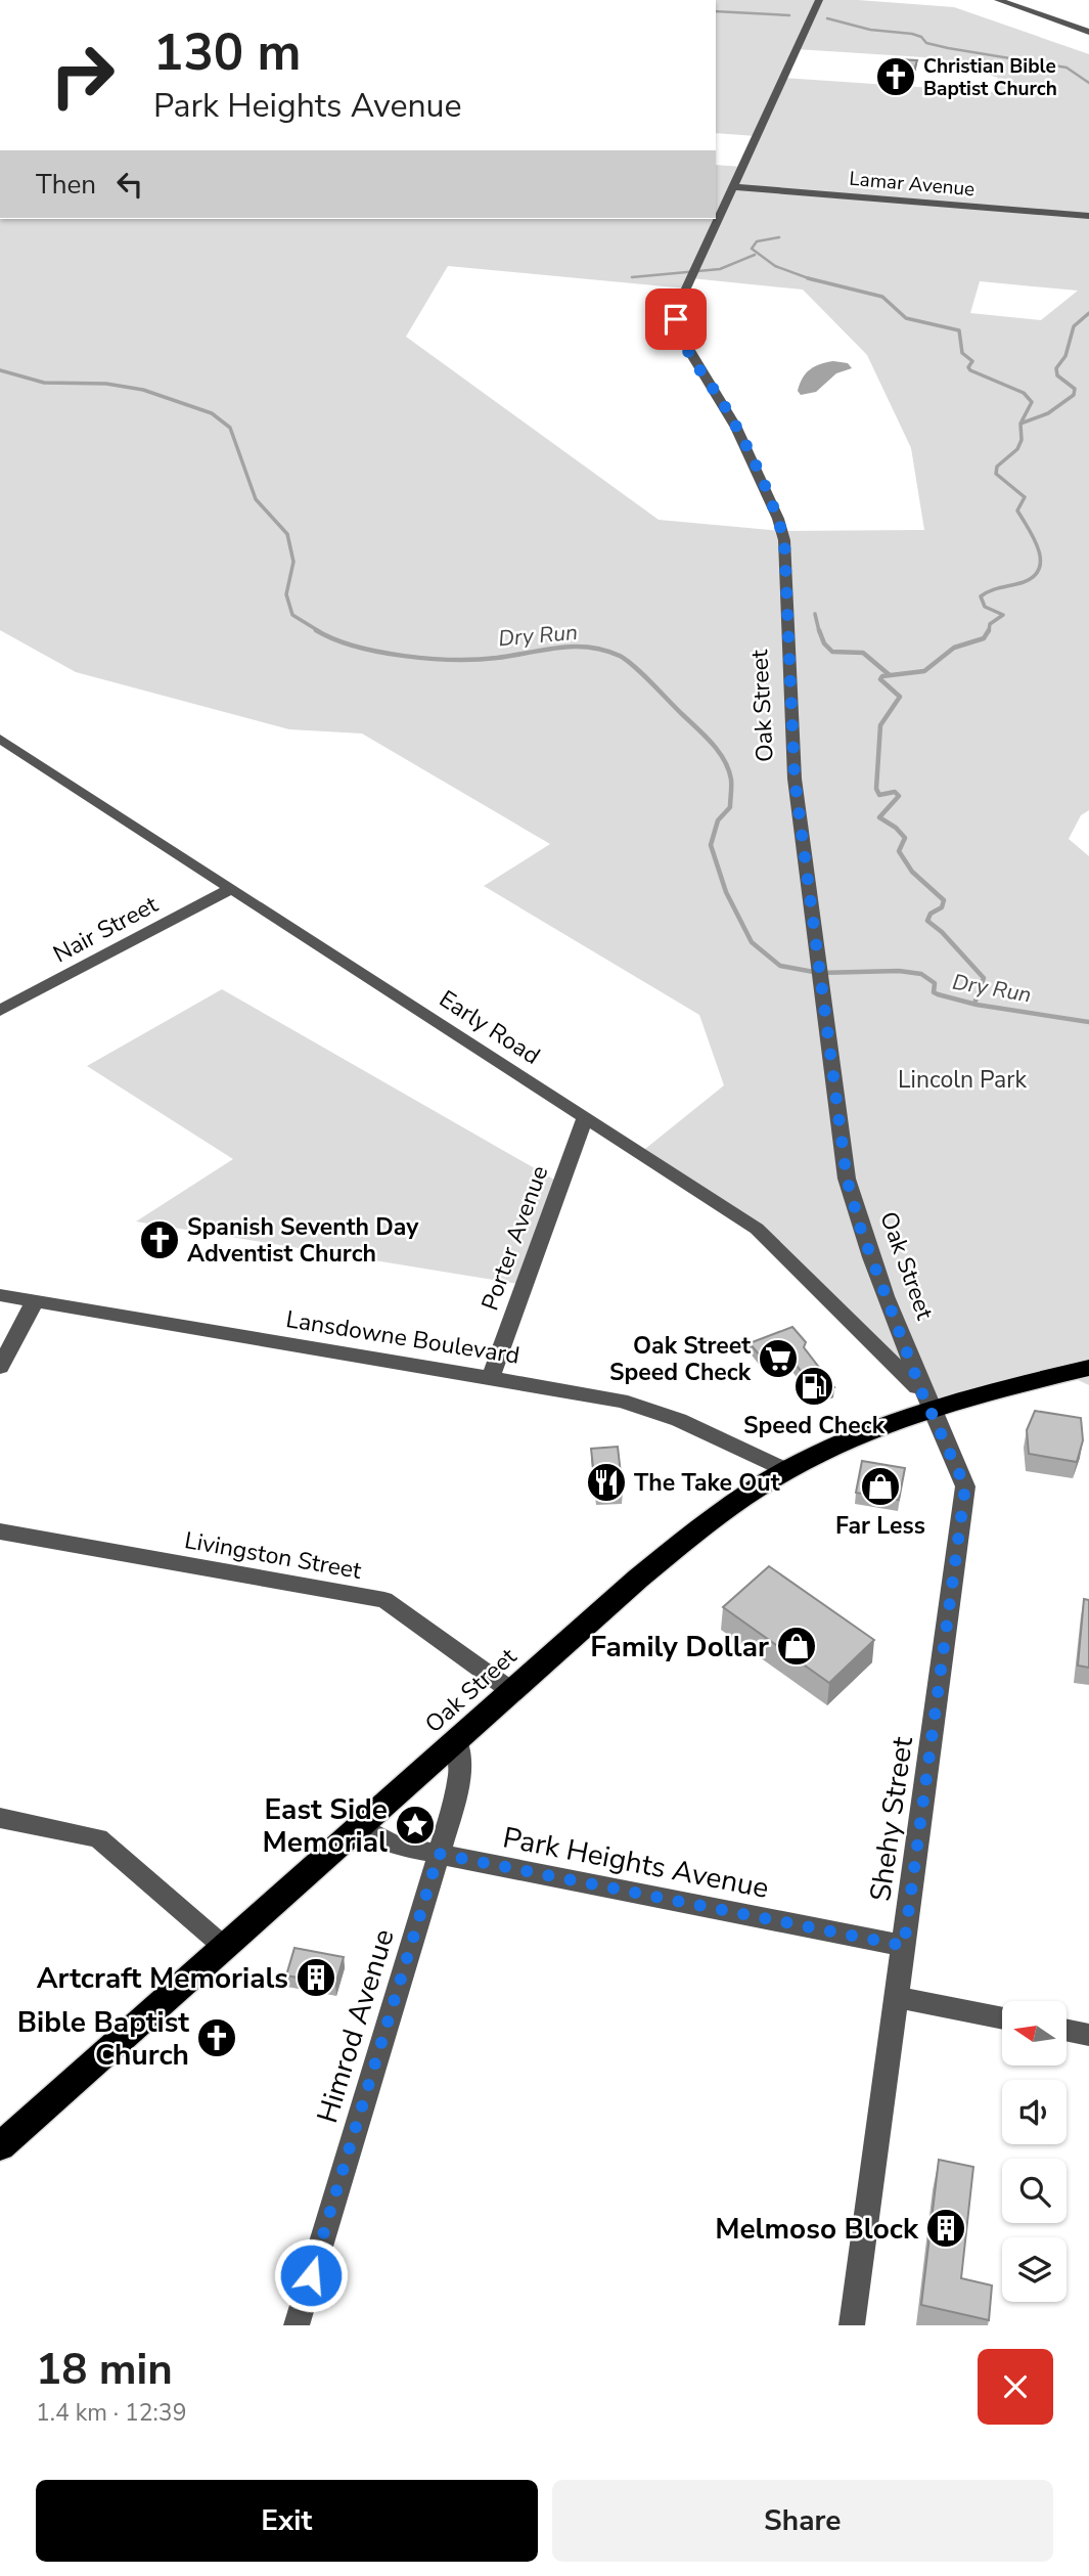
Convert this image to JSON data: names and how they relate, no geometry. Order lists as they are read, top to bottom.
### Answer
{
  "streets": {
    "highway": ["Oak Street"],
    "street": [
      "Lamar Avenue",
      "Nair Street",
      "Early Road",
      "Porter Avenue",
      "Lansdowne Boulevard",
      "Livingston Street",
      "Shehy Street",
      "Park Heights Avenue",
      "Himrod Avenue"
    ]
  },
  "crossings": [
    ["Lamar Avenue", "Oak Street"],
    ["Oak Street", "Early Road"],
    ["Oak Street", "Lansdowne Boulevard"],
    ["Oak Street", "Livingston Street"],
    ["Oak Street", "Shehy Street"],
    ["Oak Street", "Park Heights Avenue"],
    ["Oak Street", "Himrod Avenue"],
    ["Nair Street", "Early Road"],
    ["Early Road", "Porter Avenue"],
    ["Early Road", "Shehy Street"],
    ["Porter Avenue", "Lansdowne Boulevard"],
    ["Shehy Street", "Park Heights Avenue"],
    ["Park Heights Avenue", "Himrod Avenue"]
  ],
  "water": ["Dry Run"],
  "parks": ["Lincoln Park"],
  "places": {
    "church": ["Christian Bible Baptist Church", "Spanish Seventh Day Adventist Church", "Bible Baptist Church"],
    "supermarket": ["Oak Street Speed Check"],
    "fuel station": ["Speed Check"],
    "restaurant": ["The Take Out"],
    "shop": ["Far Less", "Family Dollar"],
    "place": ["East Side Memorial"],
    "building": ["Artcraft Memorials", "Melmoso Block"]
  },
  "north": "left",
  "page": {
    "turn": ["130 m", "Park Heights Avenue"],
    "then": "Then",
    "heading": ["18 min", "1.4 km · 12:39"],
    "buttons": ["Exit", "Share"]
  }
}
